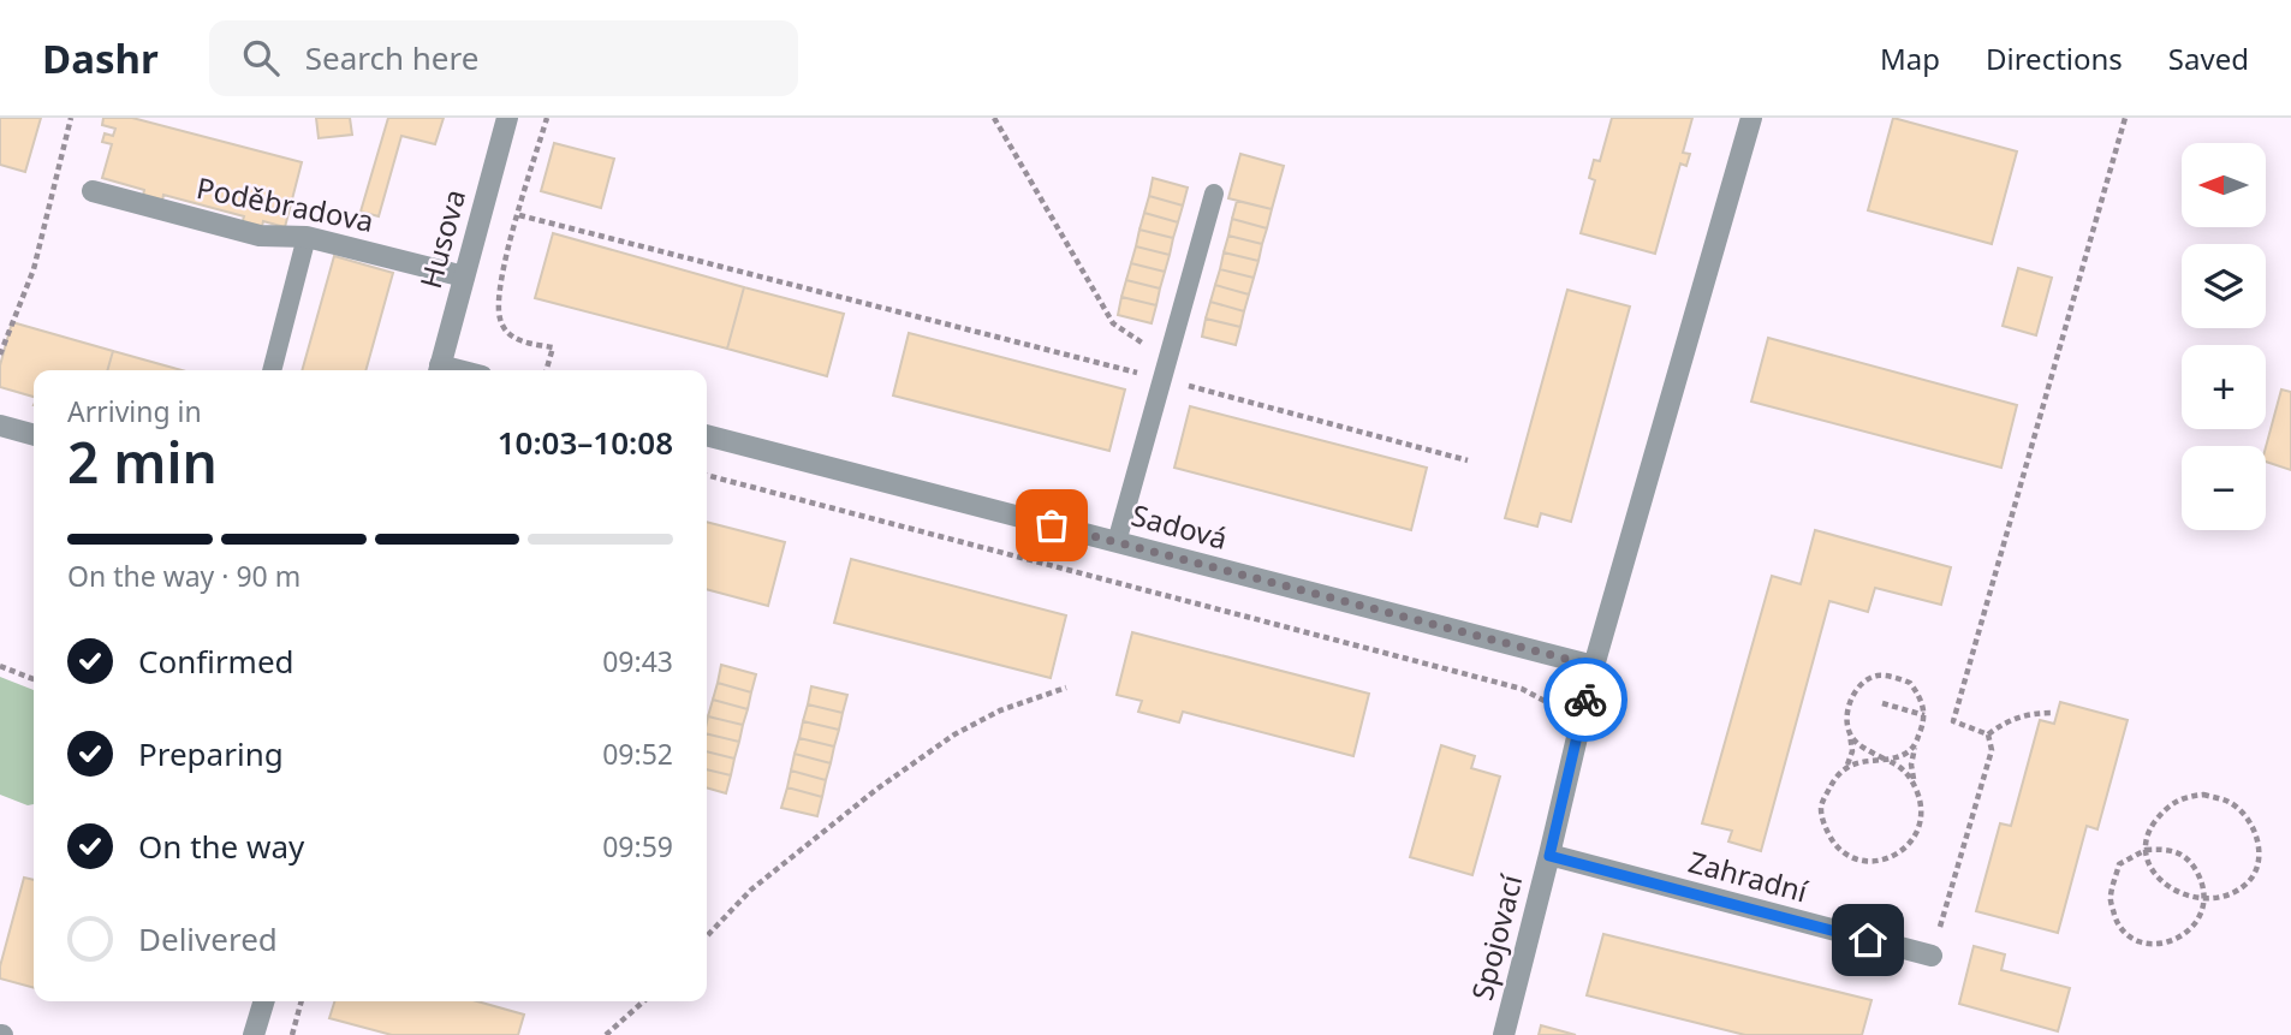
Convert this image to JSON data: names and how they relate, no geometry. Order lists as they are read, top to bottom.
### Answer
{
  "streets": {
    "street": [
      "Poděbradova",
      "Husova",
      "Sadová",
      "Zahradní",
      "Spojovací"
    ]
  },
  "crossings": [
    ["Poděbradova", "Husova"],
    ["Zahradní", "Spojovací"]
  ],
  "north": "left",
  "page": {
    "header": "Dashr",
    "search": "Search here",
    "nav": ["Map", "Directions", "Saved"],
    "map_buttons": ["+", "−"],
    "heading": ["2 min", "Arriving in", "10:03–10:08"],
    "bar": "On the way · 90 m",
    "list": [
      ["Confirmed", "09:43"],
      ["Preparing", "09:52"],
      ["On the way", "09:59"],
      "Delivered"
    ]
  }
}
